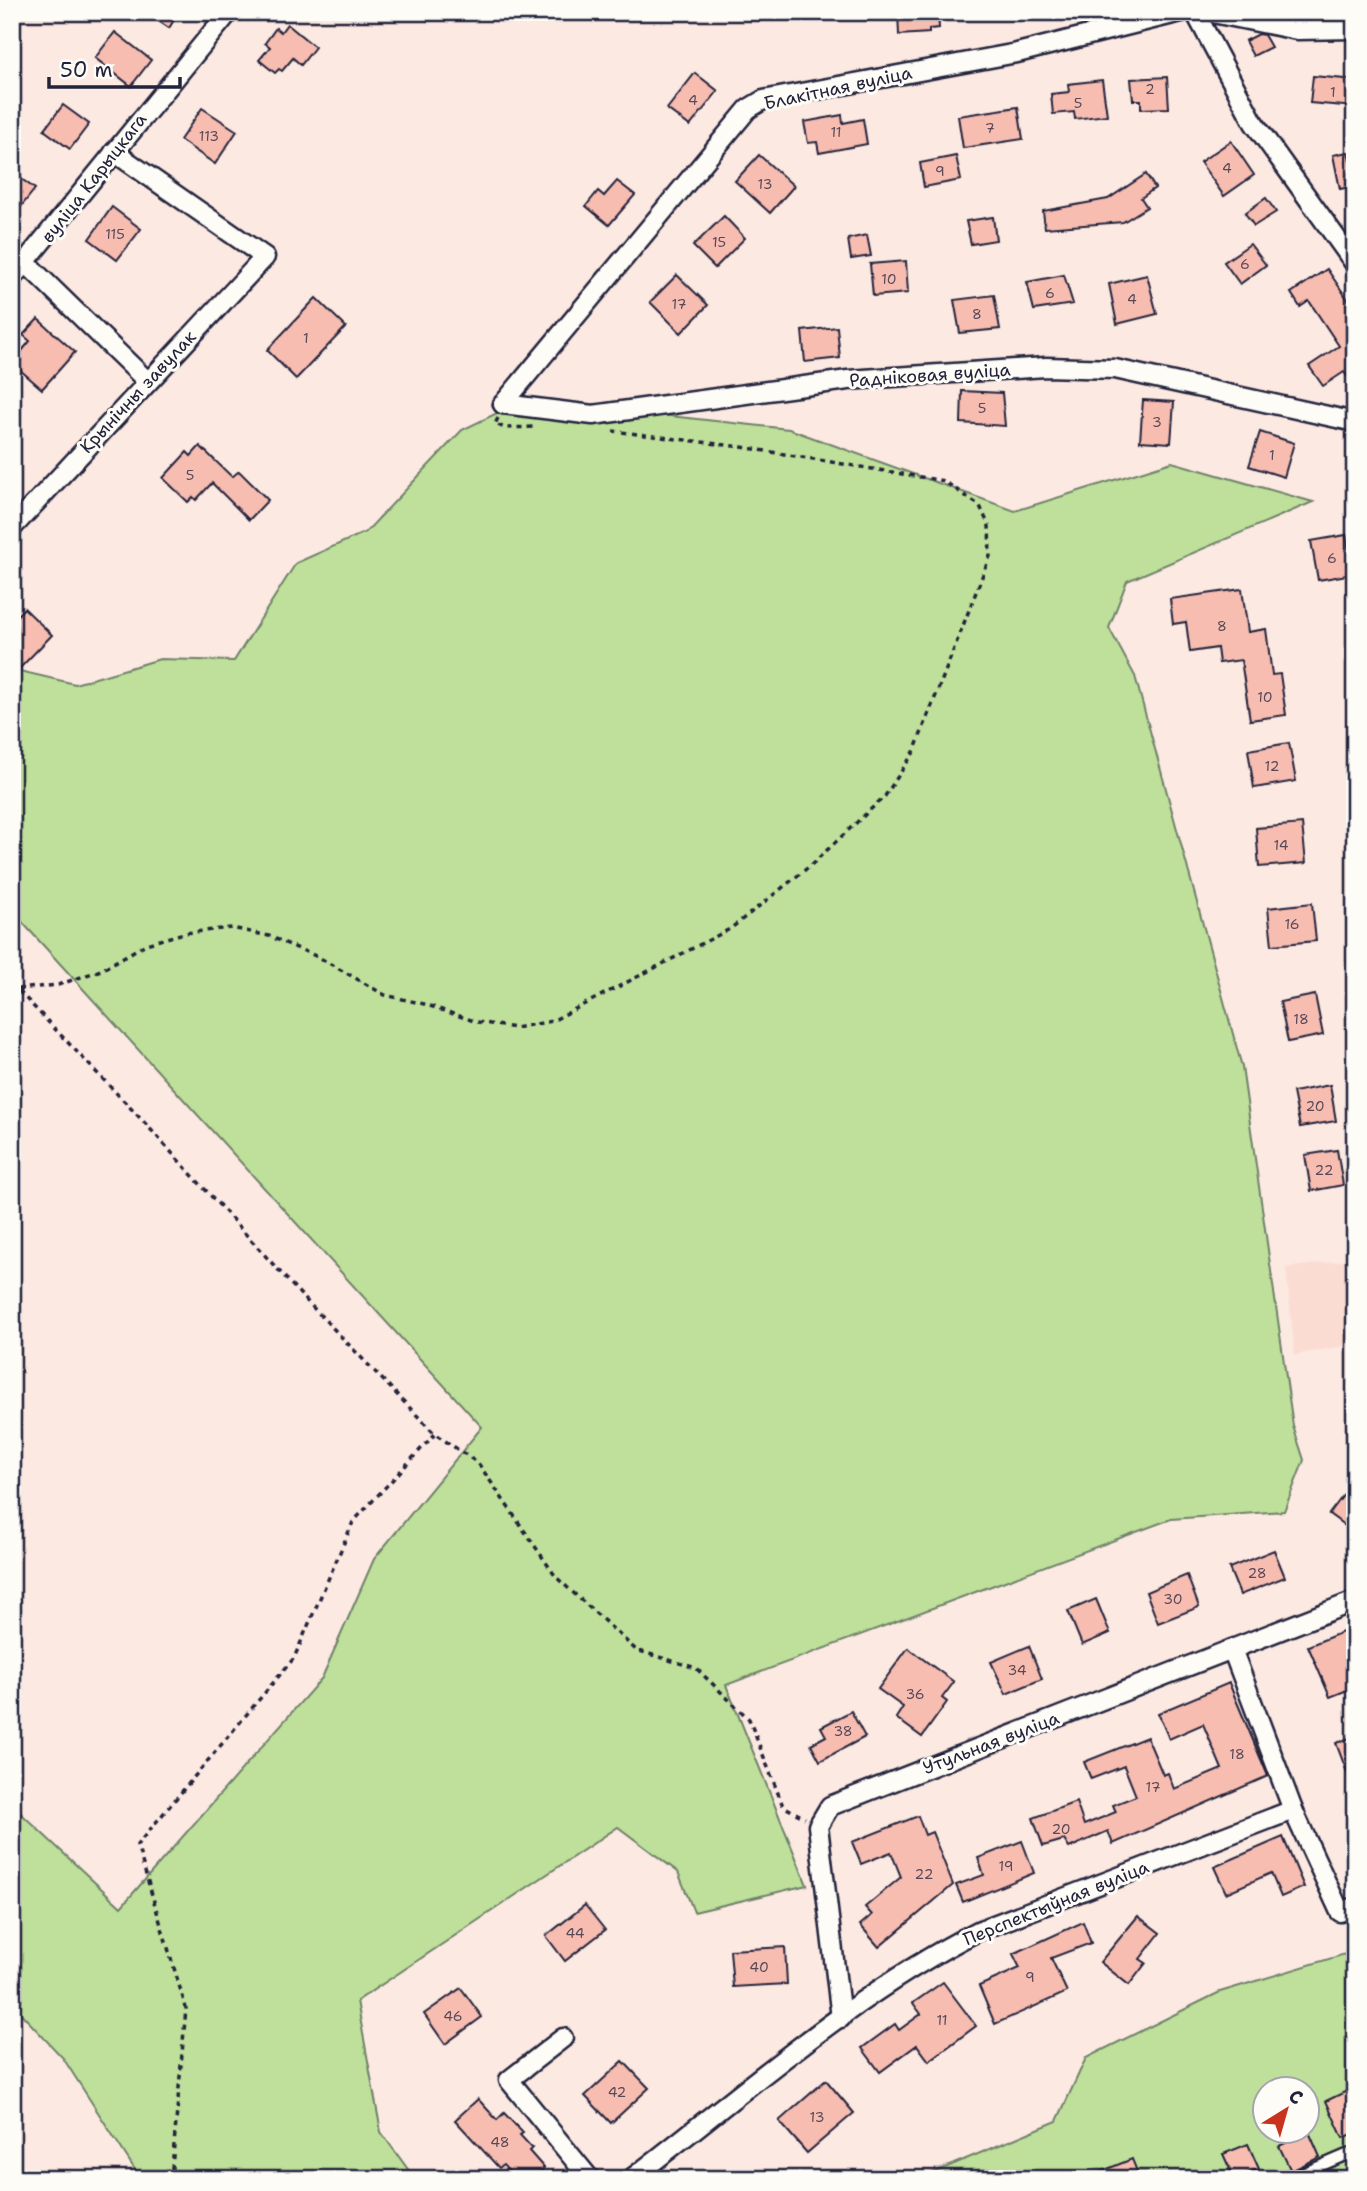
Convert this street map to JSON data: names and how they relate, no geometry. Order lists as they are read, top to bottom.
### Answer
{
  "streets": {
    "street": [
      "Блакітная вуліца",
      "вуліца Карыцкага",
      "Радніковая вуліца",
      "Крынічны завулак",
      "Утульная вуліца",
      "Перспектыўная вуліца"
    ]
  },
  "crossings": [
    ["Блакітная вуліца", "Радніковая вуліца"],
    ["вуліца Карыцкага", "Крынічны завулак"]
  ],
  "house_numbers": [
    "2",
    "1",
    "4",
    "5",
    "7",
    "11",
    "113",
    "4",
    "9",
    "13",
    "115",
    "15",
    "6",
    "10",
    "6",
    "4",
    "17",
    "8",
    "1",
    "5",
    "3",
    "1",
    "5",
    "6",
    "8",
    "10",
    "12",
    "14",
    "16",
    "18",
    "20",
    "22",
    "28",
    "30",
    "34",
    "36",
    "38",
    "18",
    "17",
    "20",
    "19",
    "22",
    "44",
    "40",
    "9",
    "46",
    "11",
    "42",
    "13",
    "48"
  ],
  "scale_bar": "50 m",
  "north": "top right"
}
